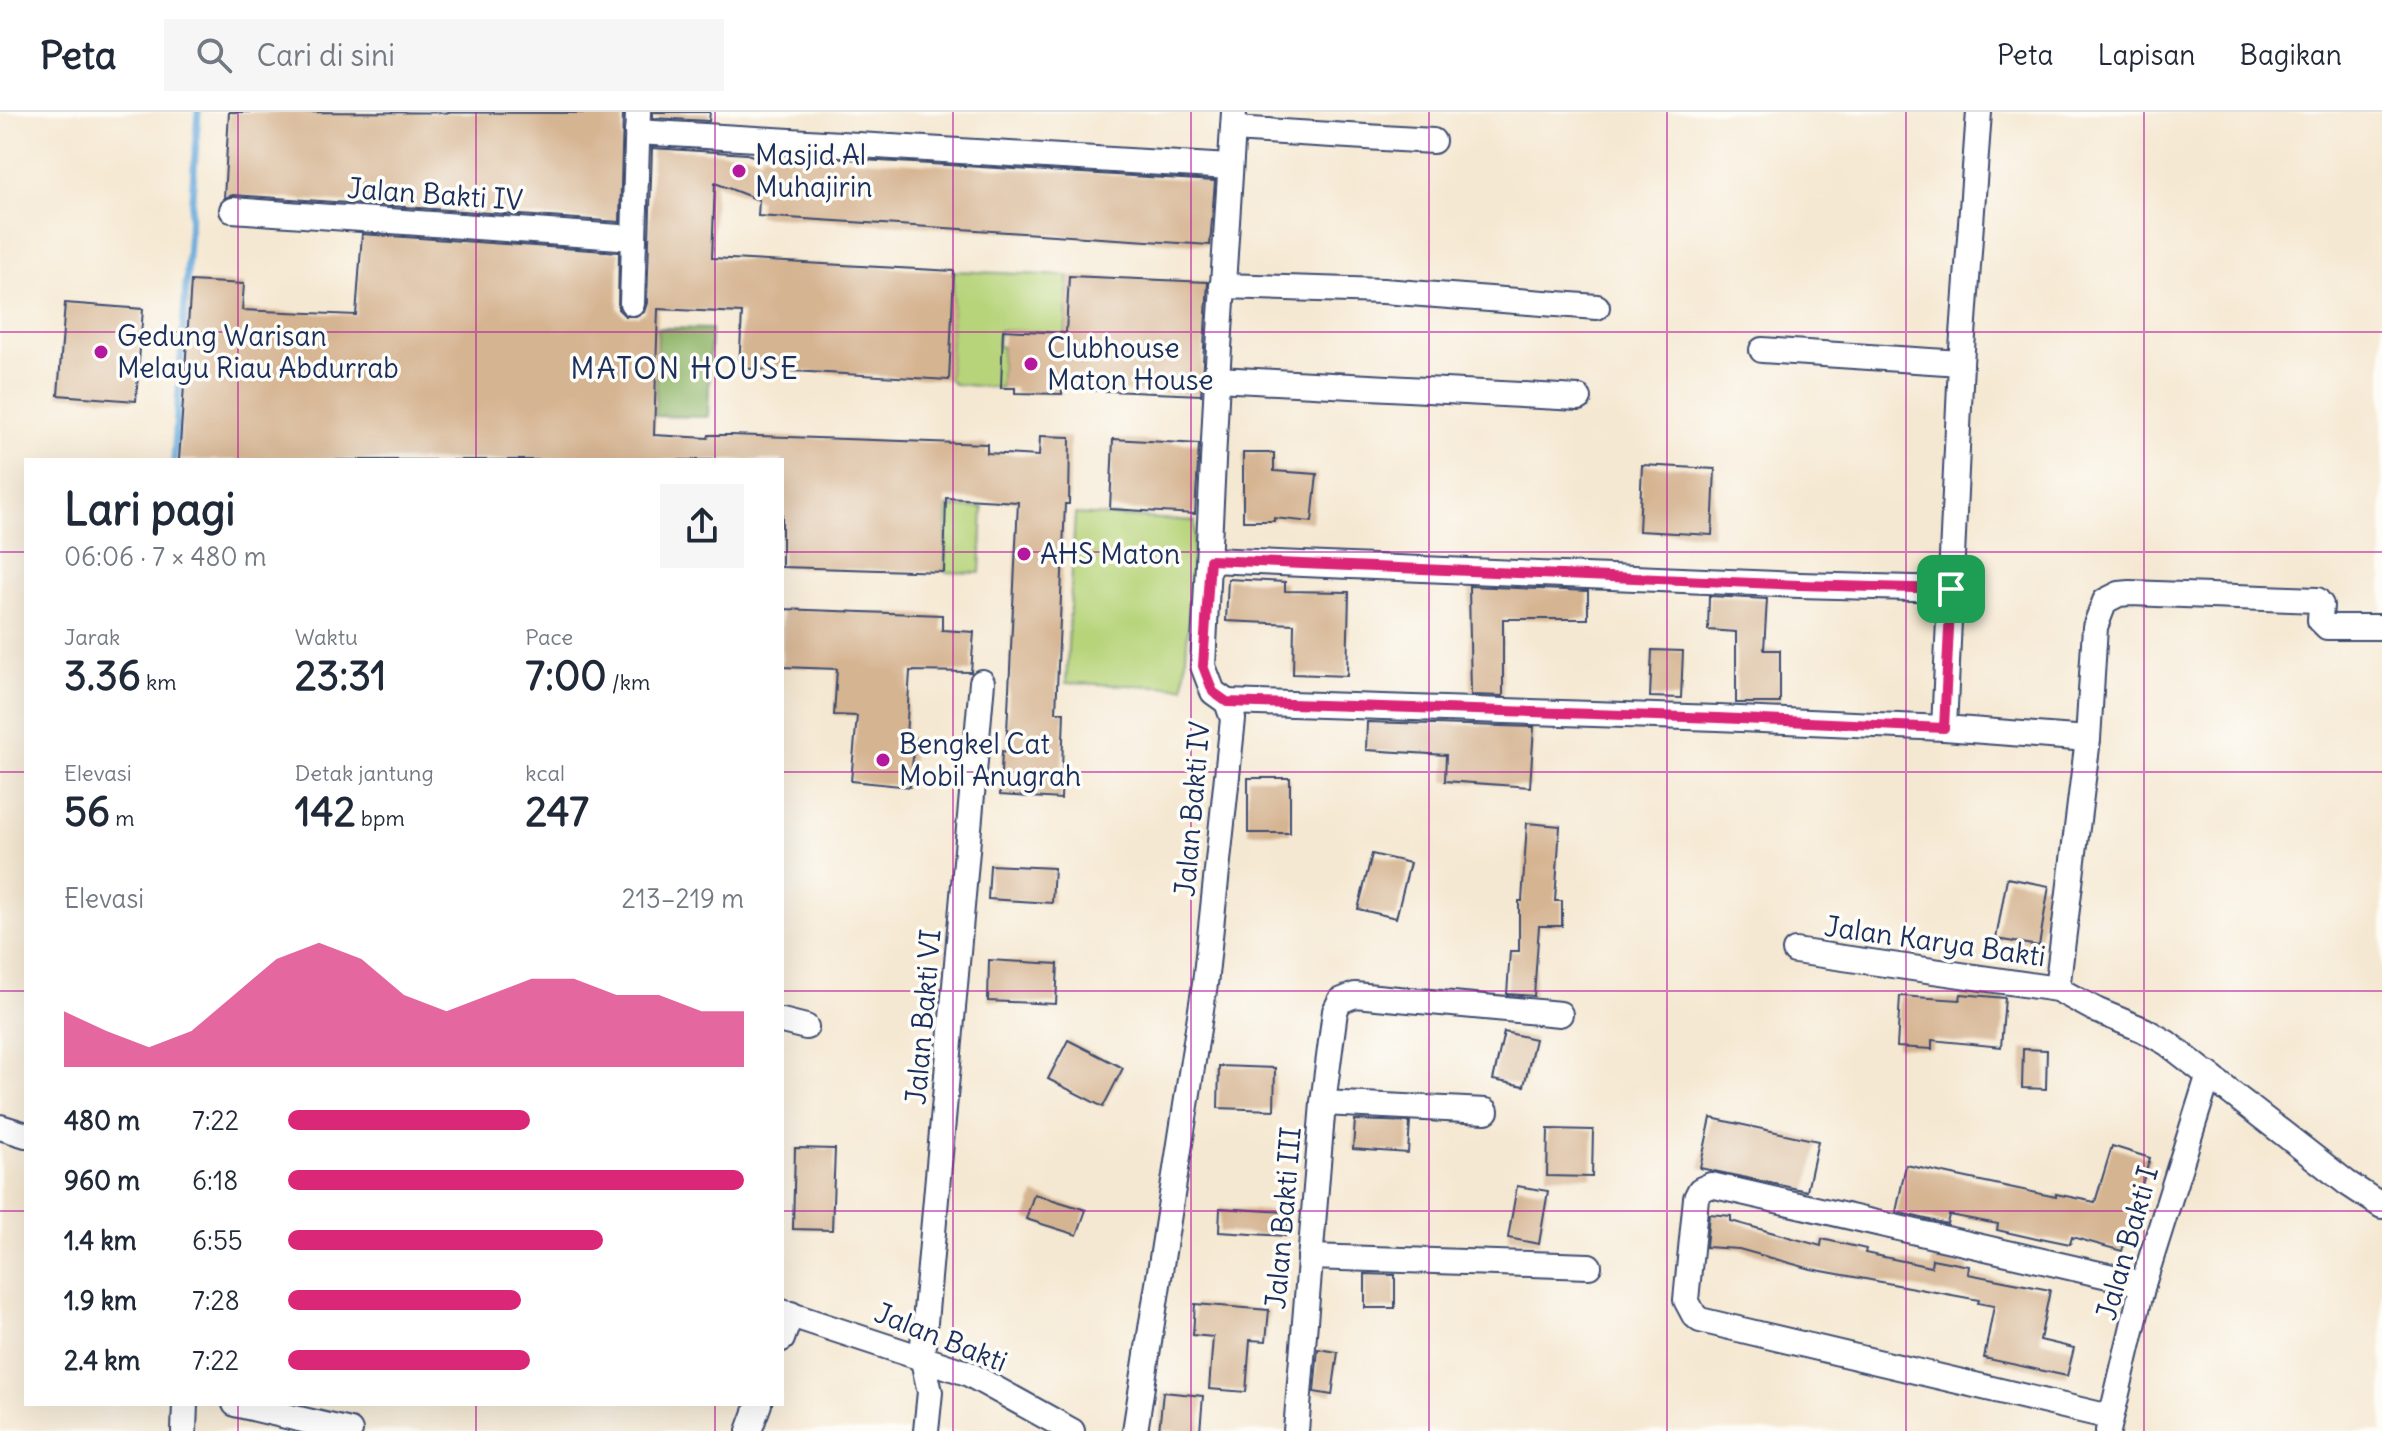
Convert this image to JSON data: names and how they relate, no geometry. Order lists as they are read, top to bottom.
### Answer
{
  "streets": {
    "street": [
      "Jalan Bakti IV",
      "Jalan Karya Bakti",
      "Jalan Bakti VI",
      "Jalan Bakti III",
      "Jalan Bakti I",
      "Jalan Bakti"
    ]
  },
  "crossings": [
    ["Jalan Karya Bakti", "Jalan Bakti I"],
    ["Jalan Bakti VI", "Jalan Bakti"]
  ],
  "districts": ["MATON HOUSE"],
  "places": [
    "Masjid Al Muhajirin",
    "Gedung Warisan Melayu Riau Abdurrab",
    "Clubhouse Maton House",
    "AHS Maton",
    "Bengkel Cat Mobil Anugrah"
  ],
  "page": {
    "header": "Peta",
    "search": "Cari di sini",
    "nav": ["Peta", "Lapisan", "Bagikan"],
    "heading": ["Lari pagi", "06:06 · 7 × 480 m"],
    "stats": [
      ["Jarak", "3.36 km"],
      ["Waktu", "23:31"],
      ["Pace", "7:00 /km"],
      ["Elevasi", "56 m"],
      ["Detak jantung", "142 bpm"],
      ["kcal", "247"]
    ],
    "chart": ["Elevasi", "213–219 m"],
    "list": [
      {
        "name": "480 m",
        "note": "7:22"
      },
      {
        "name": "960 m",
        "note": "6:18"
      },
      {
        "name": "1.4 km",
        "note": "6:55"
      },
      {
        "name": "1.9 km",
        "note": "7:28"
      },
      {
        "name": "2.4 km",
        "note": "7:22"
      }
    ]
  }
}
